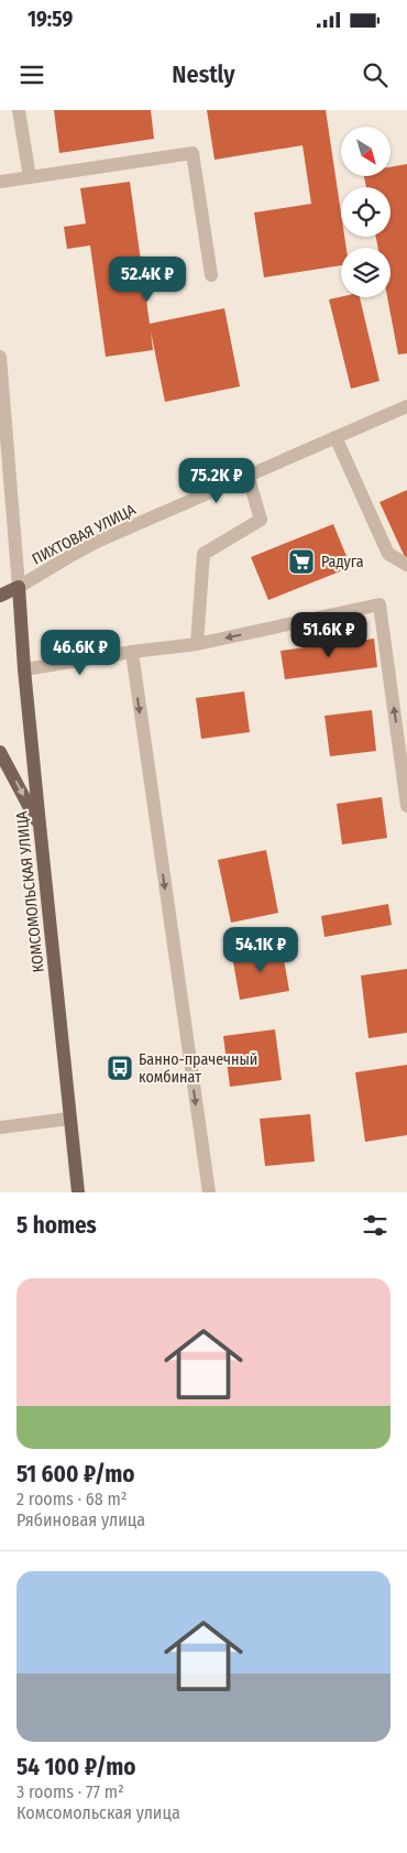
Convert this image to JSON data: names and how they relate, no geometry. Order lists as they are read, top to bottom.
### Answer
{
  "streets": {
    "main road": ["КОМСОМОЛЬСКАЯ УЛИЦА"],
    "street": ["ПИХТОВАЯ УЛИЦА"]
  },
  "crossings": [
    ["ПИХТОВАЯ УЛИЦА", "КОМСОМОЛЬСКАЯ УЛИЦА"]
  ],
  "places": {
    "supermarket": ["Радуга"],
    "bus stop": ["Банно-прачечный комбинат"]
  },
  "north": "bottom right",
  "page": {
    "status": "19:59",
    "header": "Nestly",
    "price": [
      "52.4K ₽",
      "75.2K ₽",
      "51.6K ₽",
      "46.6K ₽",
      "54.1K ₽"
    ],
    "heading": "5 homes",
    "list": [
      {
        "name": "51 600 ₽/mo",
        "note": "2 rooms · 68 m² · Рябиновая улица"
      },
      {
        "name": "54 100 ₽/mo",
        "note": "3 rooms · 77 m² · Комсомольская улица"
      }
    ]
  }
}
